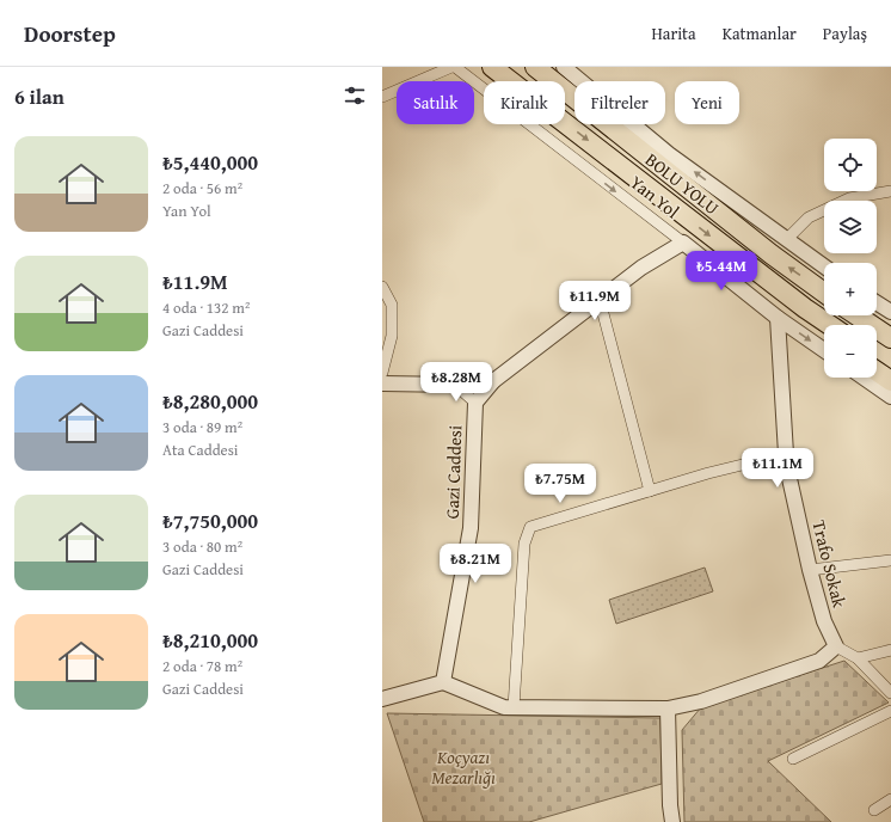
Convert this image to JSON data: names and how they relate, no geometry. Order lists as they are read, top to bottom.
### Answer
{
  "streets": {
    "highway": ["BOLU YOLU"],
    "street": ["Yan Yol", "Gazi Caddesi", "Trafo Sokak"]
  },
  "crossings": [
    ["Yan Yol", "Gazi Caddesi"],
    ["Yan Yol", "Trafo Sokak"]
  ],
  "parks": ["Koçyazı Mezarlığı"],
  "page": {
    "header": "Doorstep",
    "nav": ["Harita", "Katmanlar", "Paylaş"],
    "heading": "6 ilan",
    "chip": [
      "Satılık",
      "Kiralık",
      "Filtreler",
      "Yeni"
    ],
    "list": [
      {
        "name": "₺5,440,000",
        "note": "2 oda · 56 m² · Yan Yol"
      },
      {
        "name": "₺11.9M",
        "note": "4 oda · 132 m² · Gazi Caddesi"
      },
      {
        "name": "₺8,280,000",
        "note": "3 oda · 89 m² · Ata Caddesi"
      },
      {
        "name": "₺7,750,000",
        "note": "3 oda · 80 m² · Gazi Caddesi"
      },
      {
        "name": "₺8,210,000",
        "note": "2 oda · 78 m² · Gazi Caddesi"
      }
    ],
    "map_buttons": ["+", "−"],
    "price": [
      "₺5.44M",
      "₺11.9M",
      "₺8.28M",
      "₺11.1M",
      "₺7.75M",
      "₺8.21M"
    ]
  }
}
